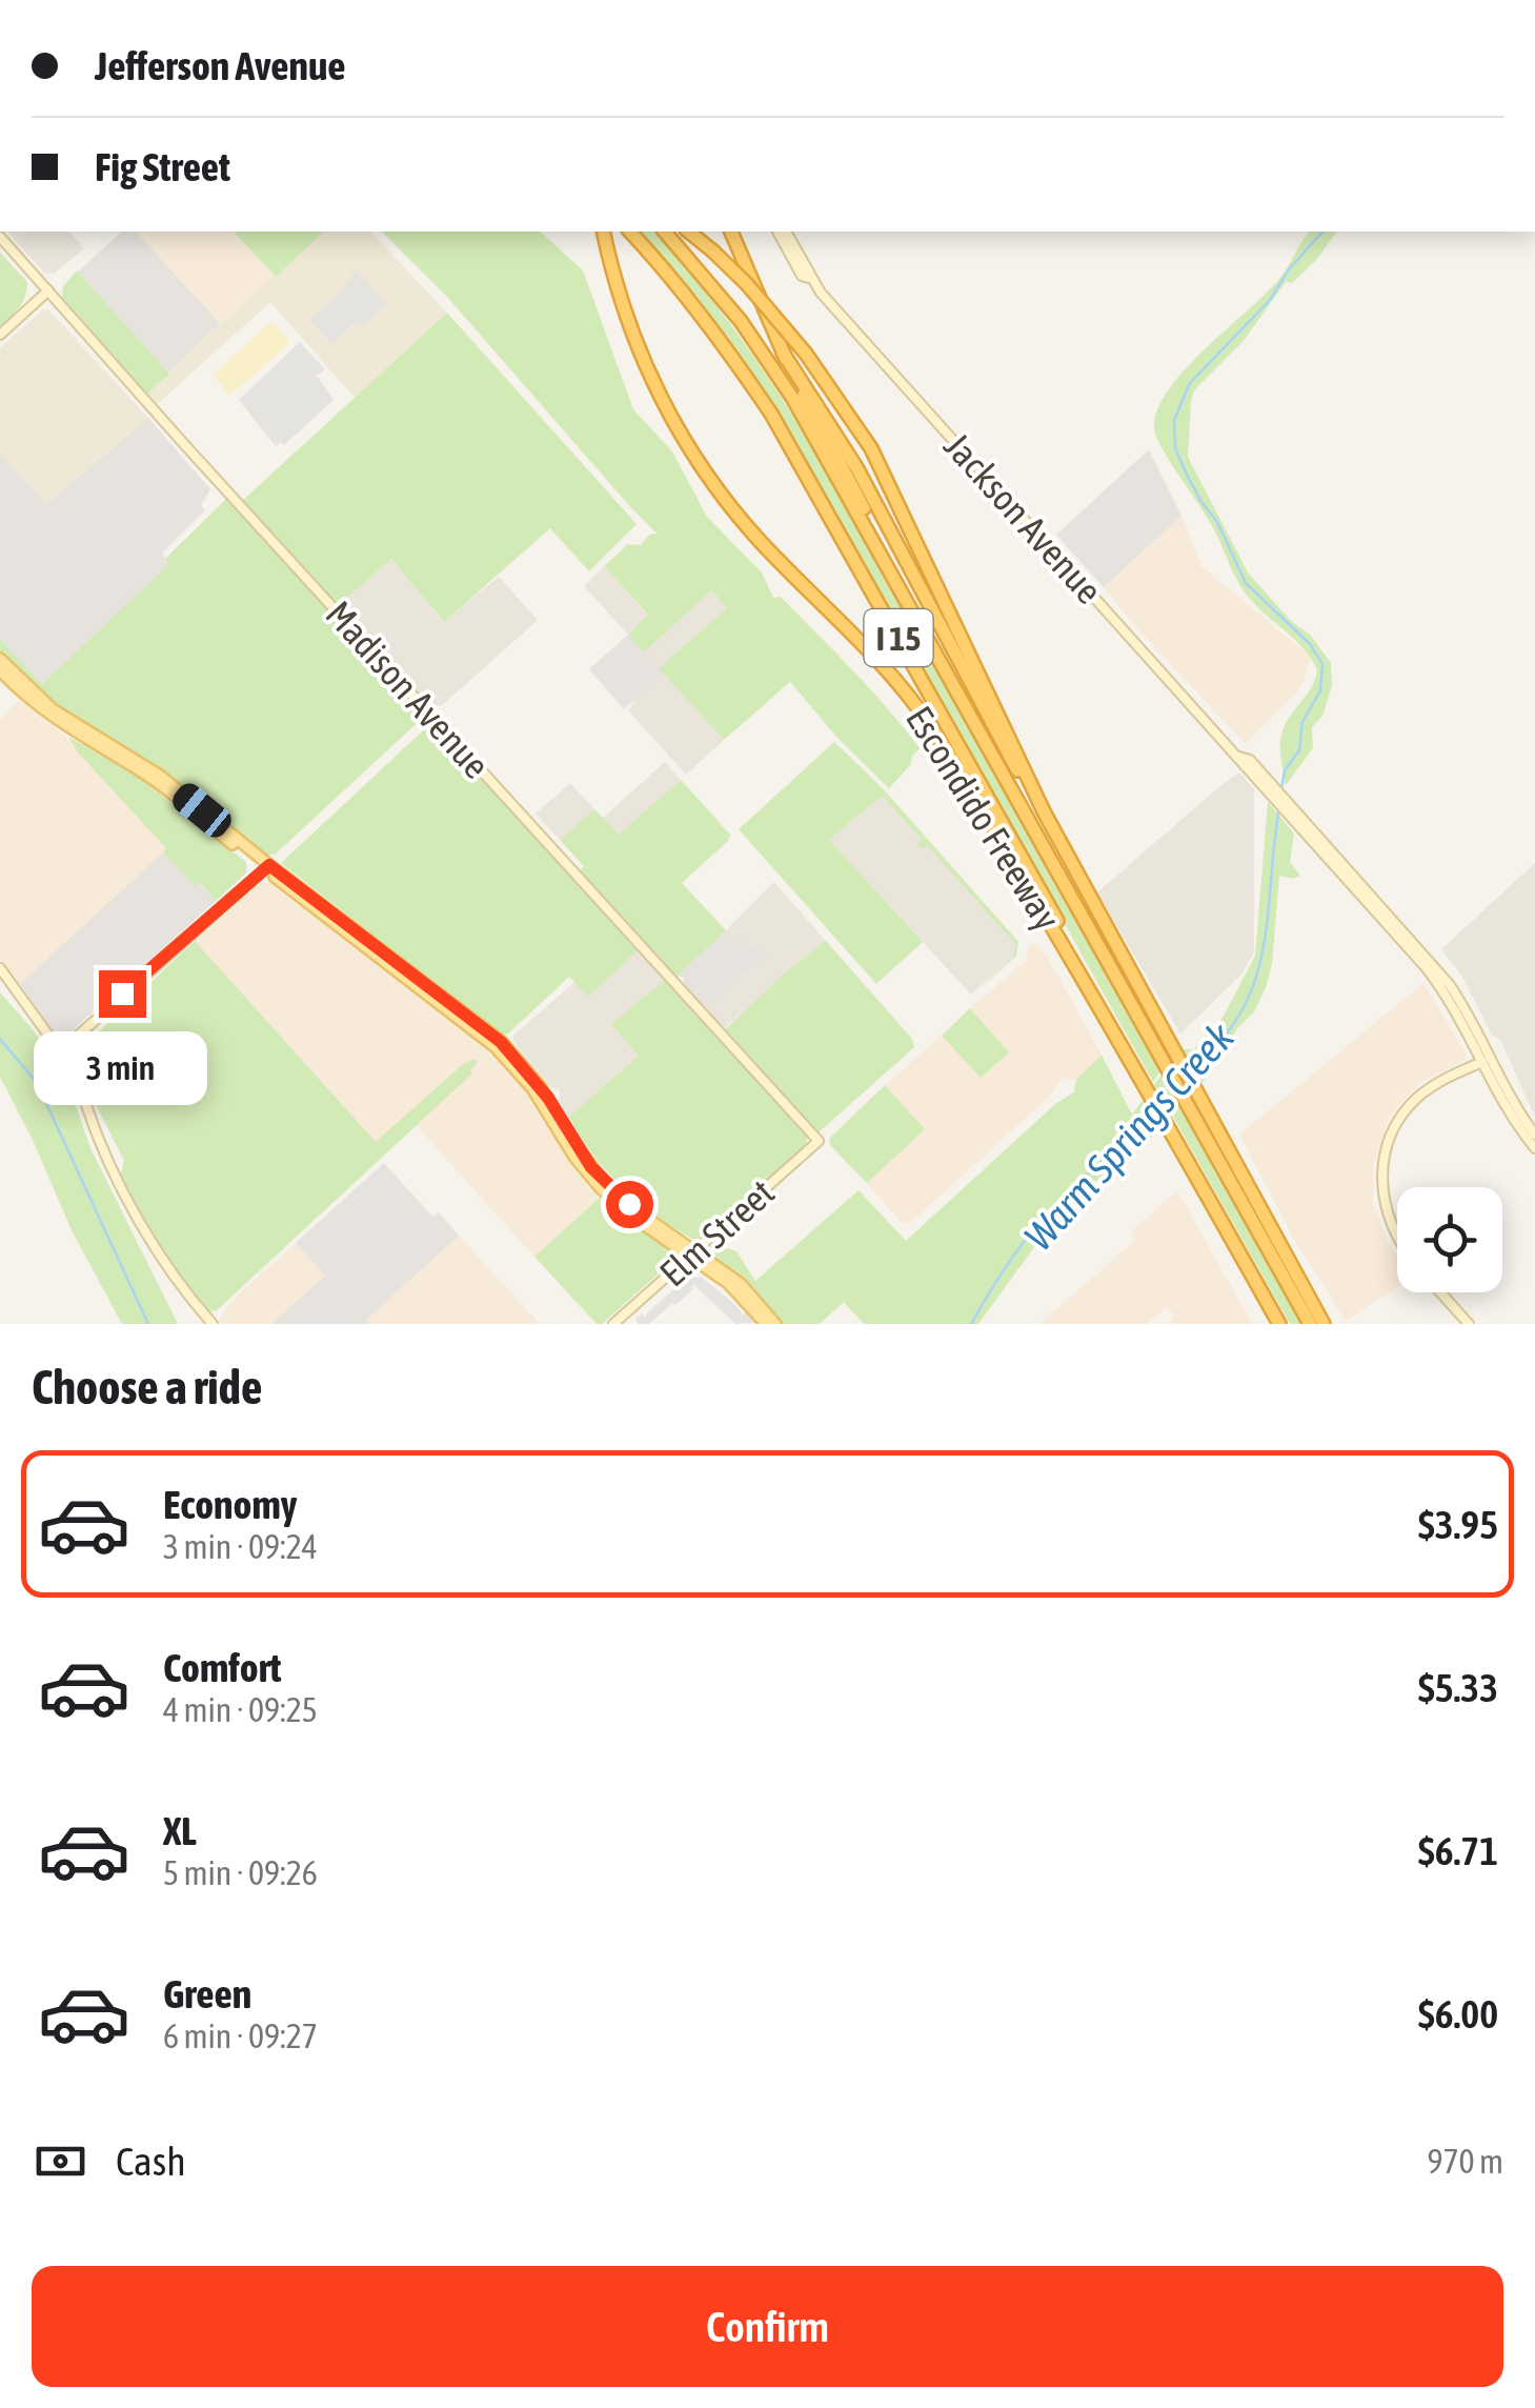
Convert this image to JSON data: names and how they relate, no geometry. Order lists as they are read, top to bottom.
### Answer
{
  "streets": {
    "highway": ["I 15", "Escondido Freeway"],
    "street": ["Jackson Avenue", "Madison Avenue", "Elm Street"]
  },
  "crossings": [
    ["I 15", "Escondido Freeway"],
    ["Madison Avenue", "Elm Street"]
  ],
  "water": ["Warm Springs Creek"],
  "page": {
    "banner": ["Jefferson Avenue", "Fig Street"],
    "bubble": "3 min",
    "heading": "Choose a ride",
    "list": [
      {
        "name": "Economy",
        "note": "3 min · 09:24",
        "value": "$3.95"
      },
      {
        "name": "Comfort",
        "note": "4 min · 09:25",
        "value": "$5.33"
      },
      {
        "name": "XL",
        "note": "5 min · 09:26",
        "value": "$6.71"
      },
      {
        "name": "Green",
        "note": "6 min · 09:27",
        "value": "$6.00"
      }
    ],
    "pay": ["Cash", "970 m"],
    "buttons": "Confirm"
  }
}
